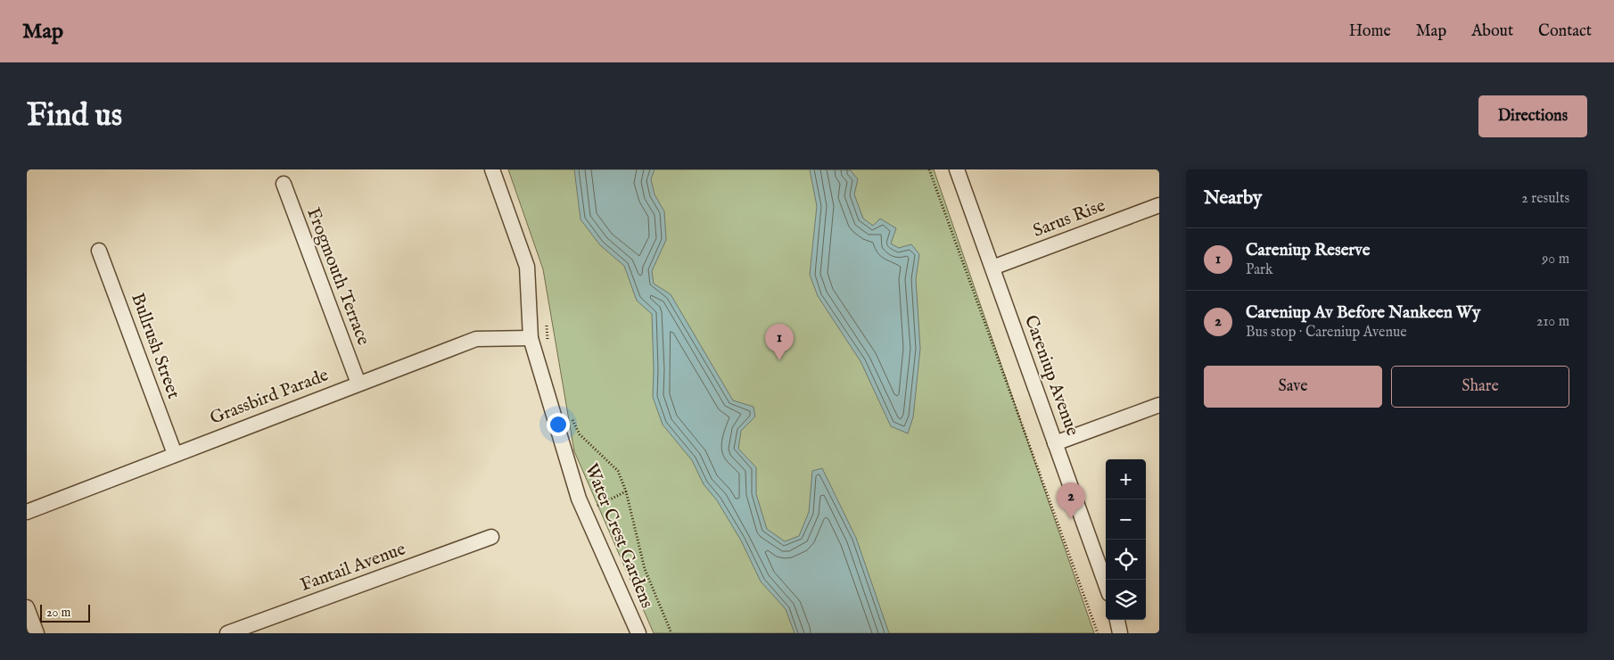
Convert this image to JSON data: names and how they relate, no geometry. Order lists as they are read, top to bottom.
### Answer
{
  "streets": {
    "street": [
      "Sarus Rise",
      "Frogmouth Terrace",
      "Bullrush Street",
      "Careniup Avenue",
      "Grassbird Parade",
      "Water Crest Gardens",
      "Fantail Avenue"
    ]
  },
  "crossings": [
    ["Sarus Rise", "Careniup Avenue"],
    ["Frogmouth Terrace", "Grassbird Parade"],
    ["Bullrush Street", "Grassbird Parade"],
    ["Grassbird Parade", "Water Crest Gardens"]
  ],
  "scale_bar": "20 m",
  "page": {
    "header": "Map",
    "nav": [
      "Home",
      "Map",
      "About",
      "Contact"
    ],
    "buttons": [
      "Directions",
      ["Save", "Share"]
    ],
    "title": "Find us",
    "heading": ["Nearby", "2 results"],
    "list": [
      {
        "mark": "1",
        "name": "Careniup Reserve",
        "note": "Park",
        "value": "90 m"
      },
      {
        "mark": "2",
        "name": "Careniup Av Before Nankeen Wy",
        "note": "Bus stop · Careniup Avenue",
        "value": "210 m"
      }
    ],
    "pins": ["1", "2"],
    "map_buttons": ["+", "−"],
    "scale": "20 m"
  }
}
